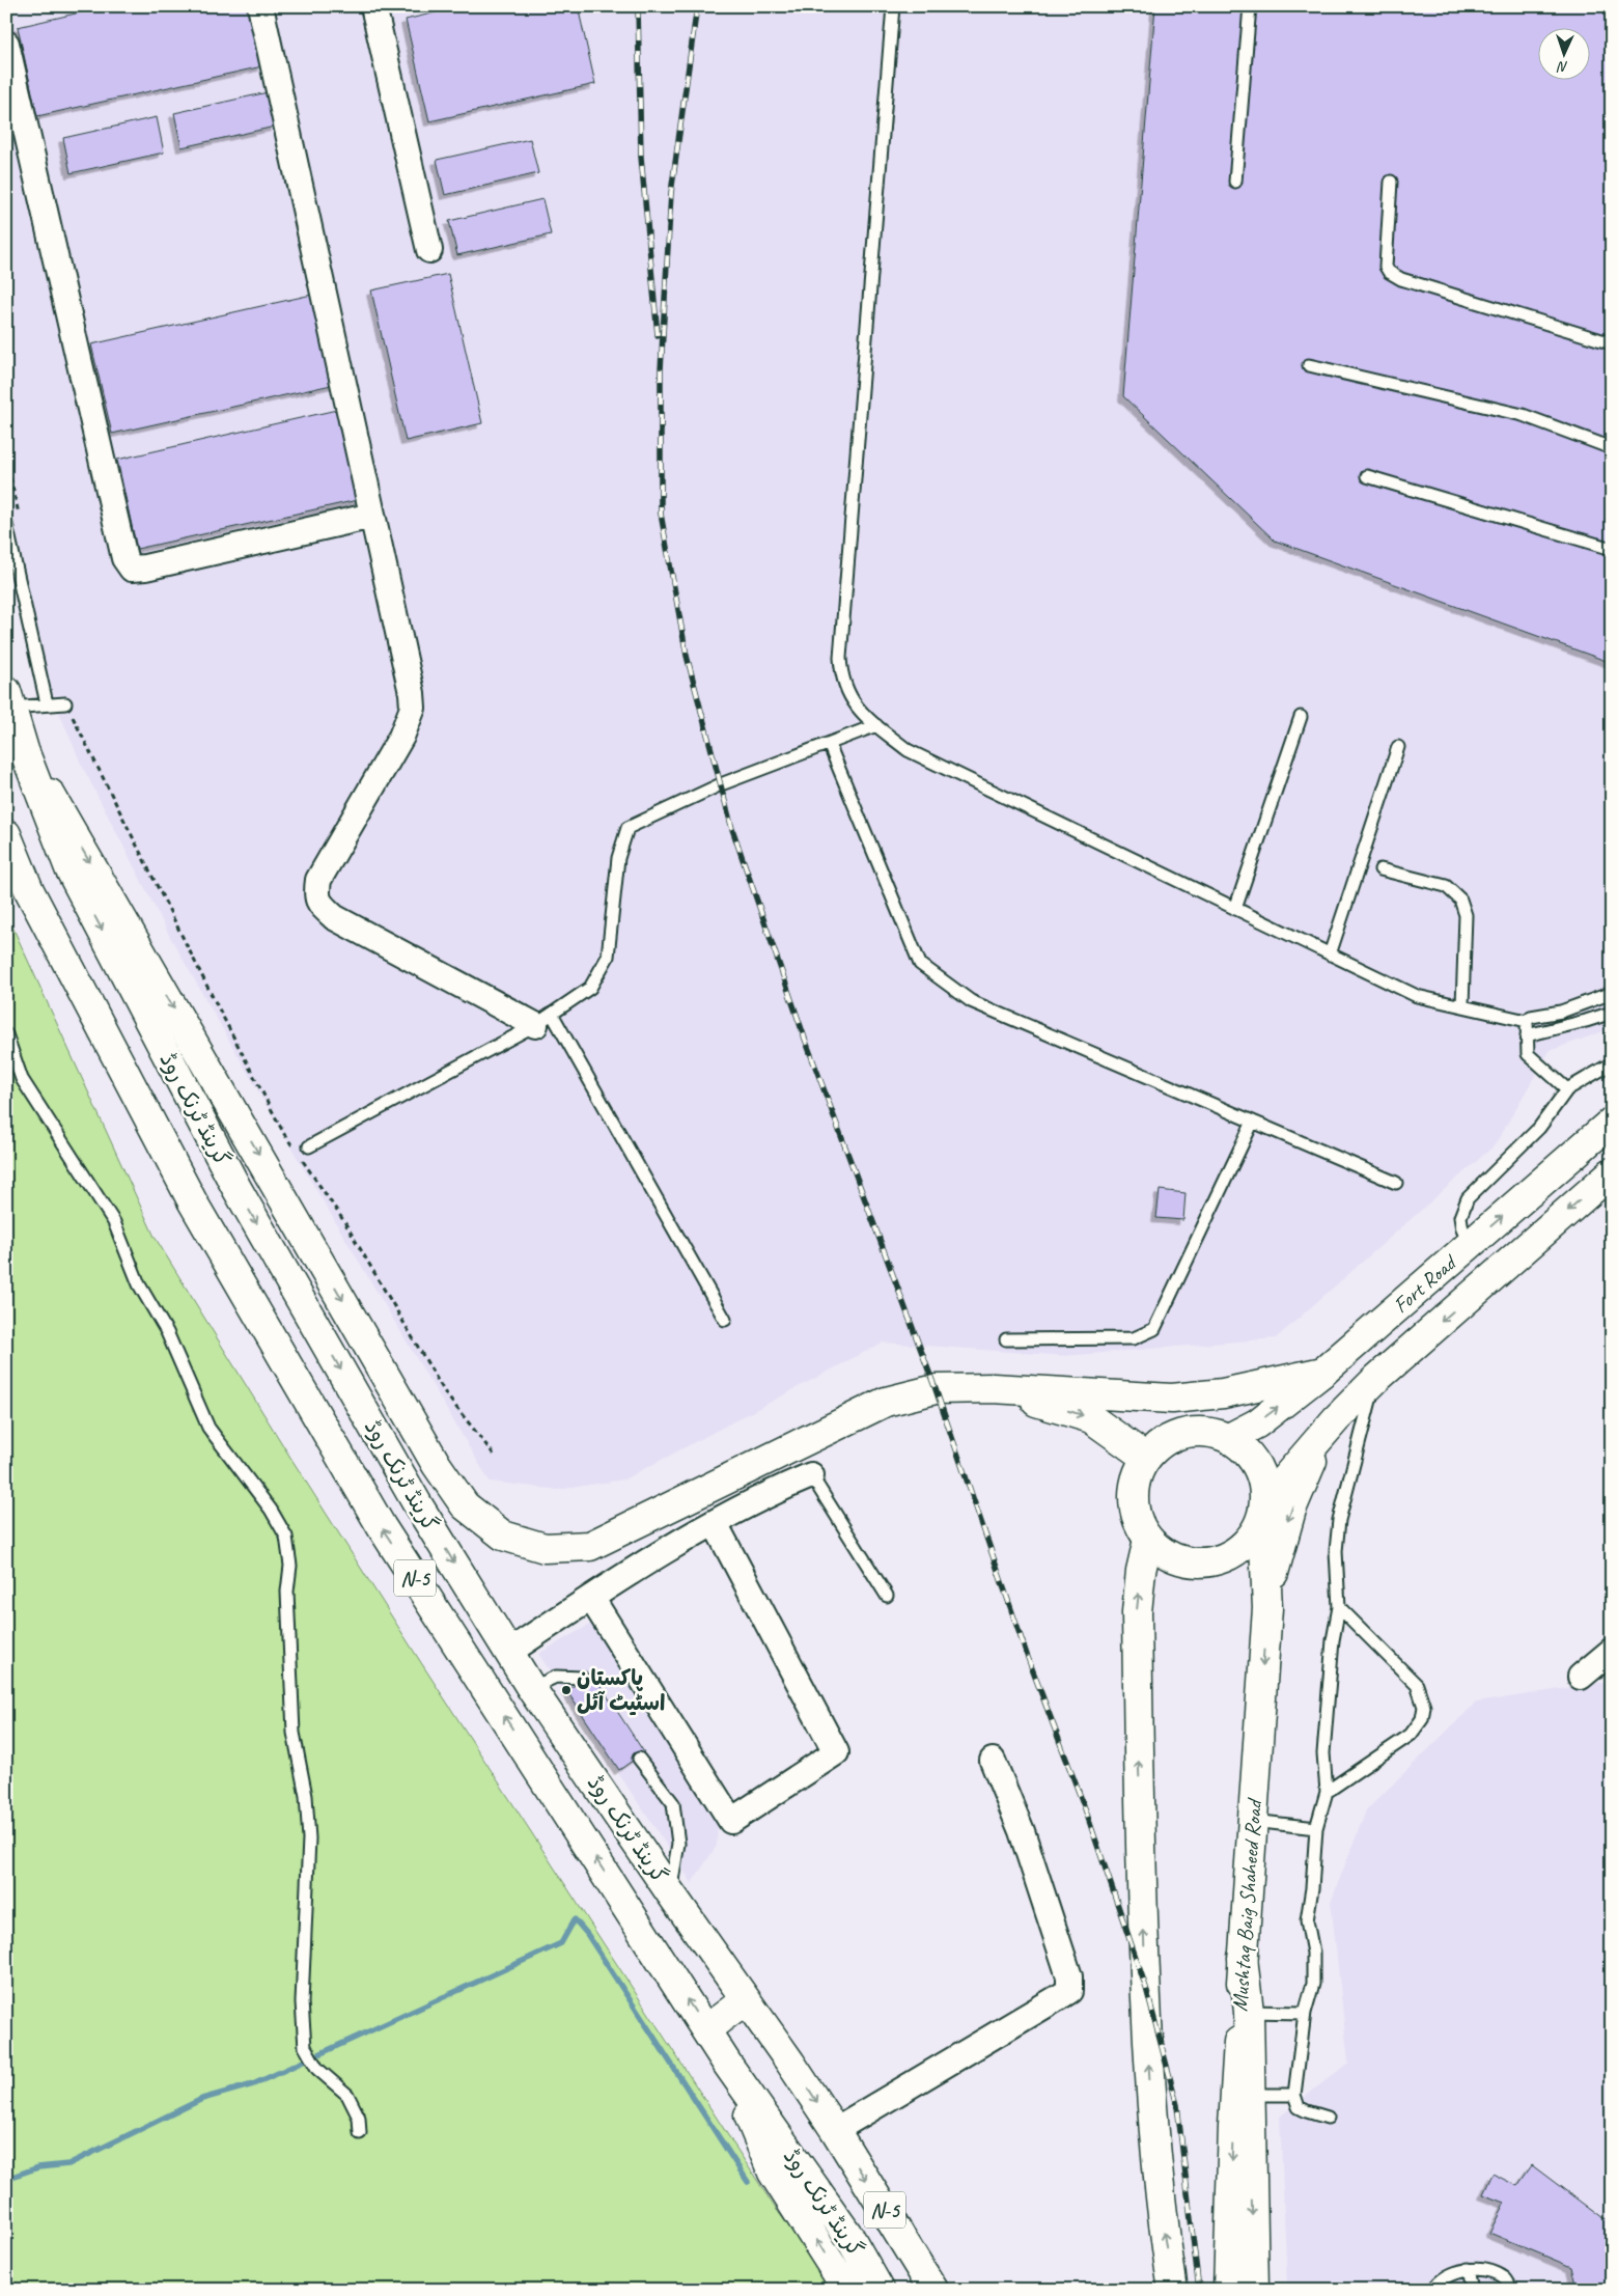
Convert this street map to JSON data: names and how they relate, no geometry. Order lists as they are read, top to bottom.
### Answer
{
  "streets": {
    "main road": [
      "گرینڈ ٹرنک روڈ",
      "Fort Road",
      "N-5",
      "Mushtaq Baig Shaheed Road"
    ]
  },
  "crossings": [
    ["Fort Road", "Mushtaq Baig Shaheed Road"]
  ],
  "places": ["پاکستان اسٹیٹ آئل"],
  "north": "bottom"
}
